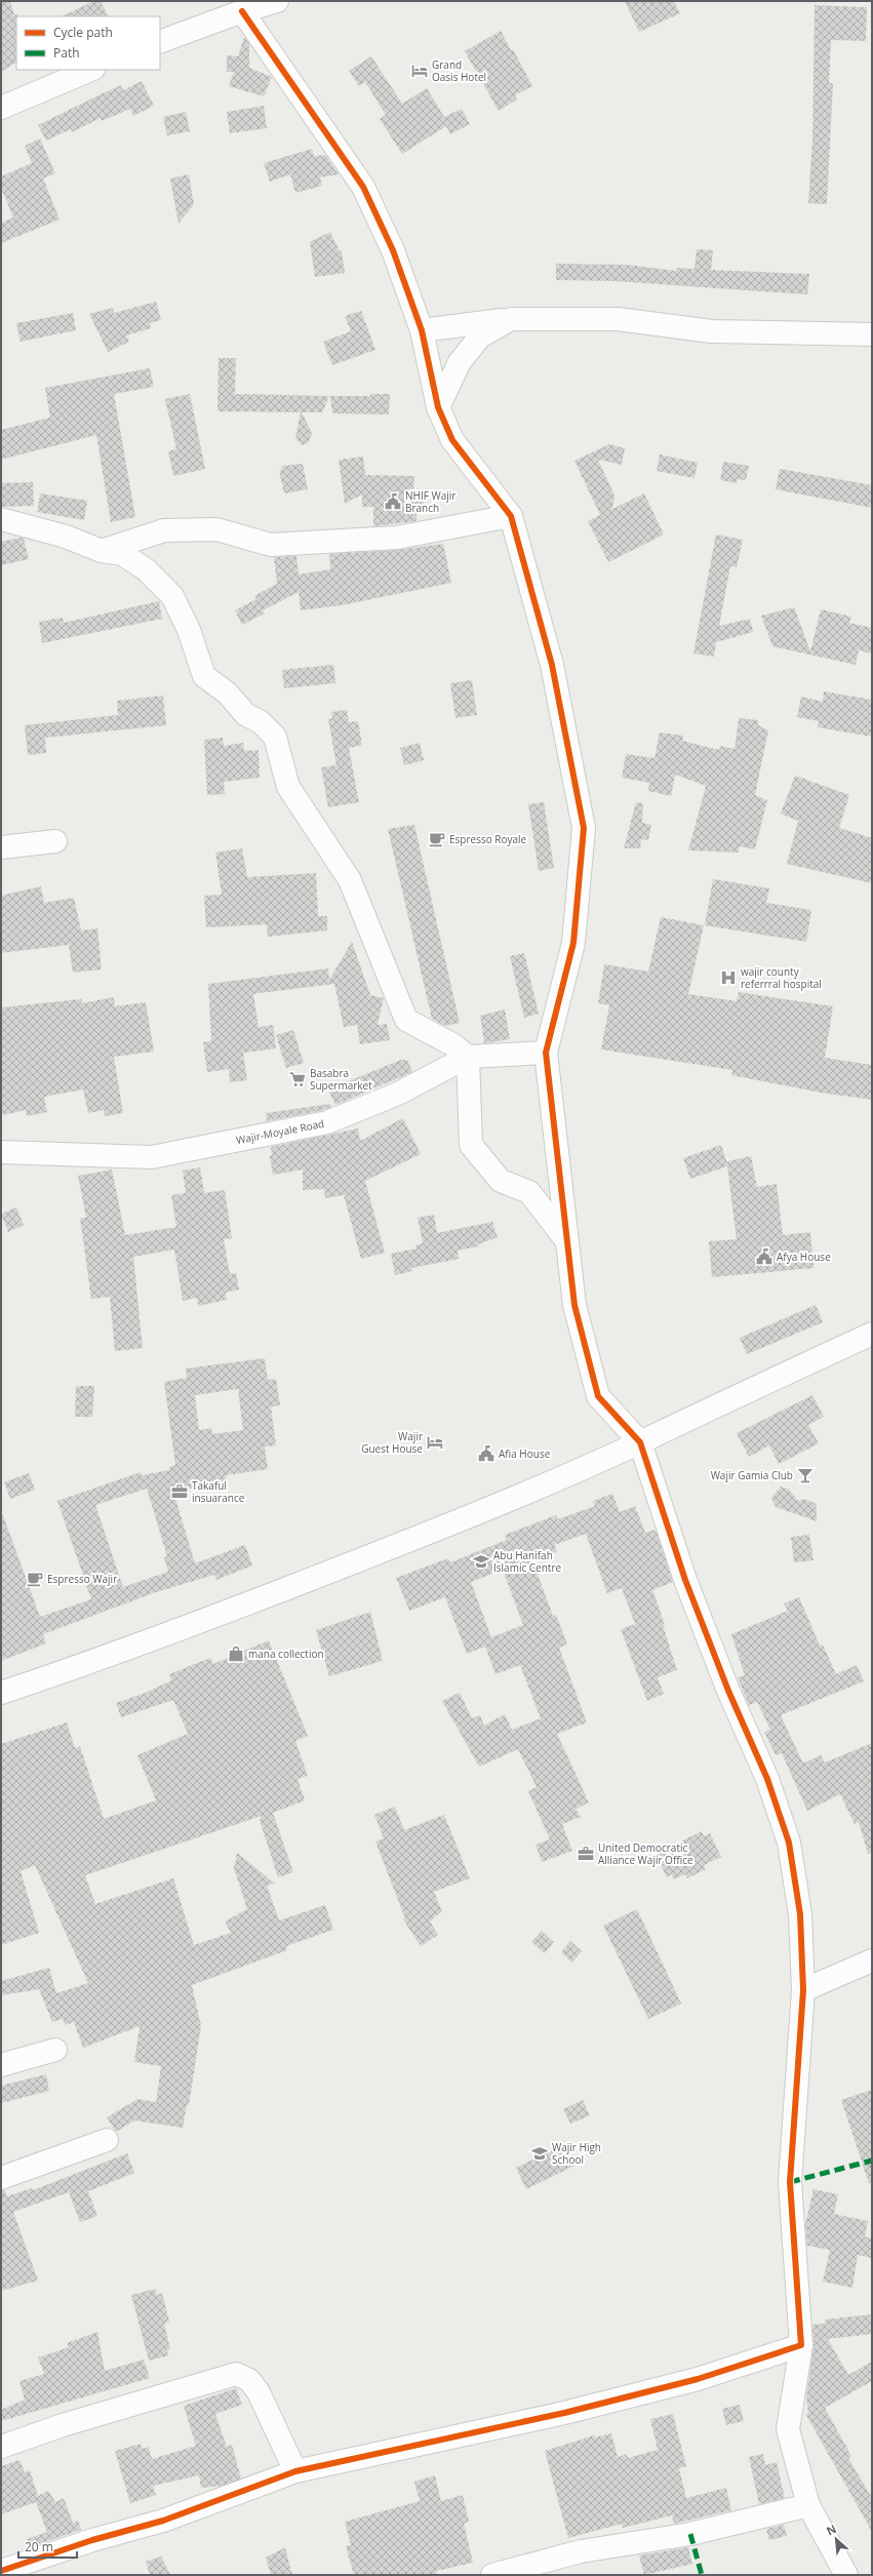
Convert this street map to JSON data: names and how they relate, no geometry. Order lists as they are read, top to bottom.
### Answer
{
  "streets": {
    "street": ["Wajir-Moyale Road"]
  },
  "places": {
    "hotel": ["Grand Oasis Hotel", "Wajir Guest House"],
    "public building": ["NHIF Wajir Branch", "Afya House", "Afia House"],
    "cafe": ["Espresso Royale", "Espresso Wajir"],
    "hospital": ["wajir county referrral hospital"],
    "supermarket": ["Basabra Supermarket"],
    "bar": ["Wajir Gamia Club"],
    "office": ["Takaful insuarance", "United Democratic Alliance Wajir Office"],
    "school or university": ["Abu Hanifah Islamic Centre", "Wajir High School"],
    "shop": ["mana collection"]
  },
  "legend": ["Cycle path", "Path"],
  "scale_bar": "20 m",
  "north": "top left"
}
